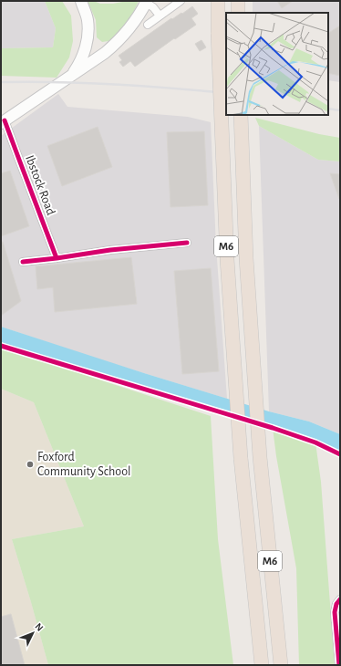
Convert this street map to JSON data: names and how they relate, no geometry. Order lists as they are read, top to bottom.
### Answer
{
  "streets": {
    "highway": ["M6"],
    "street": ["Ibstock Road"]
  },
  "places": ["Foxford Community School"],
  "north": "top right"
}
